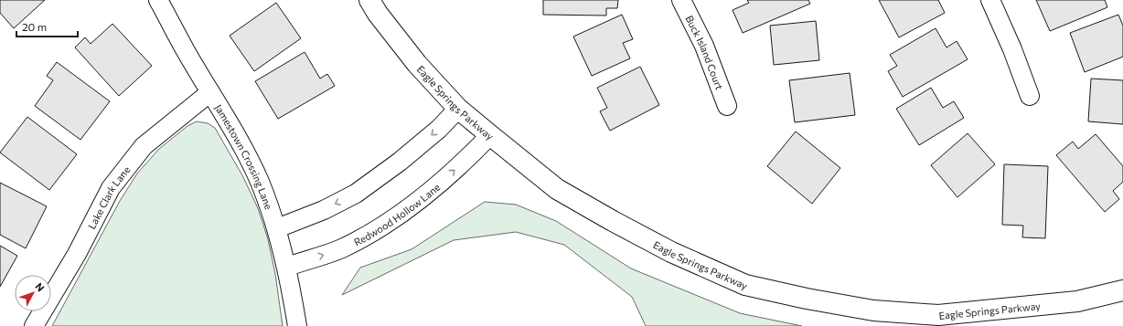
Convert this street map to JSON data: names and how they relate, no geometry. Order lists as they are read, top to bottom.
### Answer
{
  "streets": {
    "street": [
      "Buck Island Court",
      "Eagle Springs Parkway",
      "Jamestown Crossing Lane",
      "Lake Clark Lane",
      "Redwood Hollow Lane"
    ]
  },
  "crossings": [
    ["Eagle Springs Parkway", "Redwood Hollow Lane"],
    ["Jamestown Crossing Lane", "Lake Clark Lane"],
    ["Jamestown Crossing Lane", "Redwood Hollow Lane"]
  ],
  "scale_bar": "20 m",
  "north": "top right"
}
